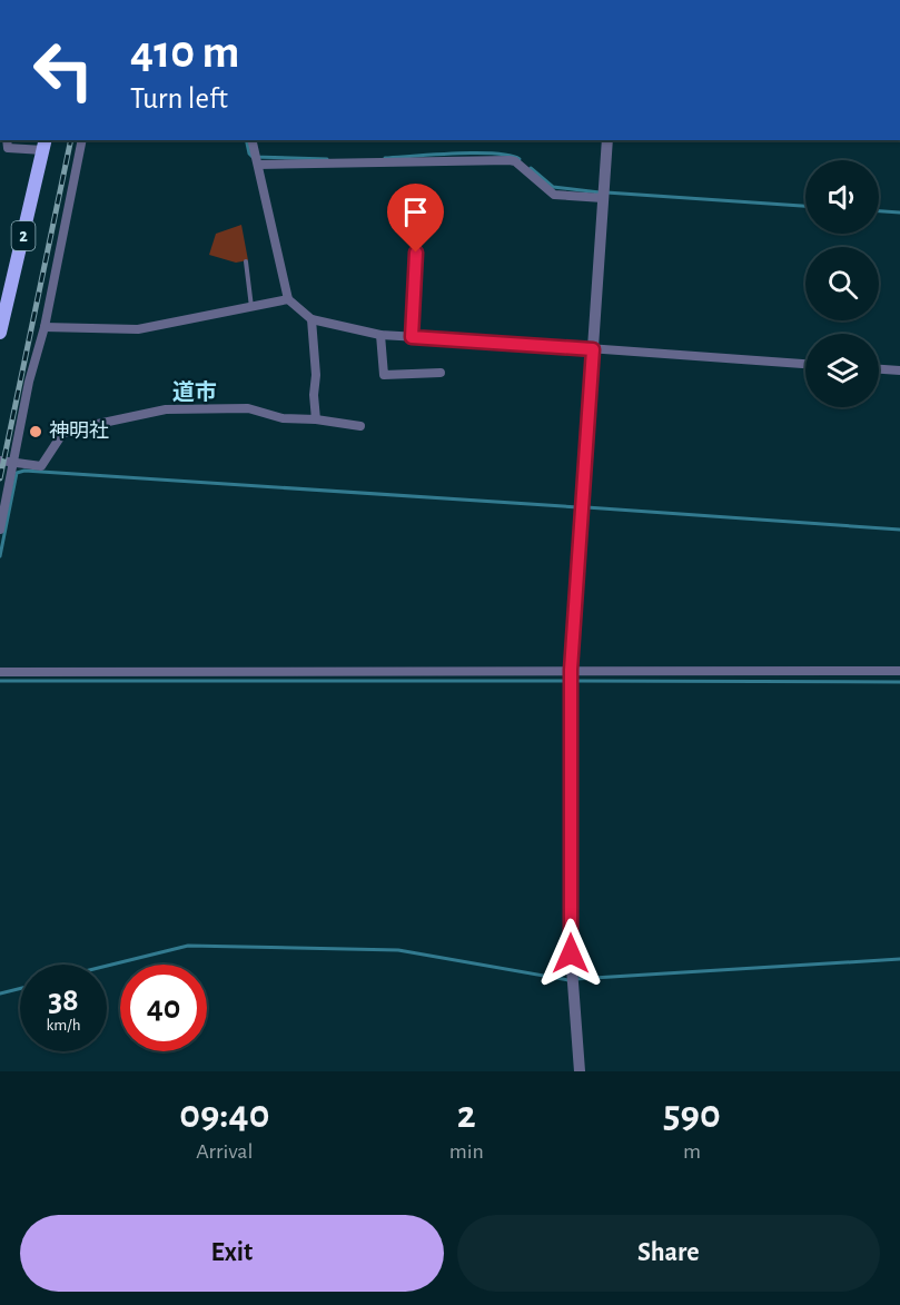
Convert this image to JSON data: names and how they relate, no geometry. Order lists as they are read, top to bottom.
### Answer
{
  "streets": {
    "main road": ["2"]
  },
  "districts": ["道市"],
  "places": ["神明社"],
  "page": {
    "turn": ["410 m", "Turn left"],
    "speed": "38 km/h",
    "limit": "40",
    "eta": [
      "09:40",
      "Arrival",
      "2",
      "min",
      "590",
      "m"
    ],
    "buttons": ["Exit", "Share"]
  }
}
